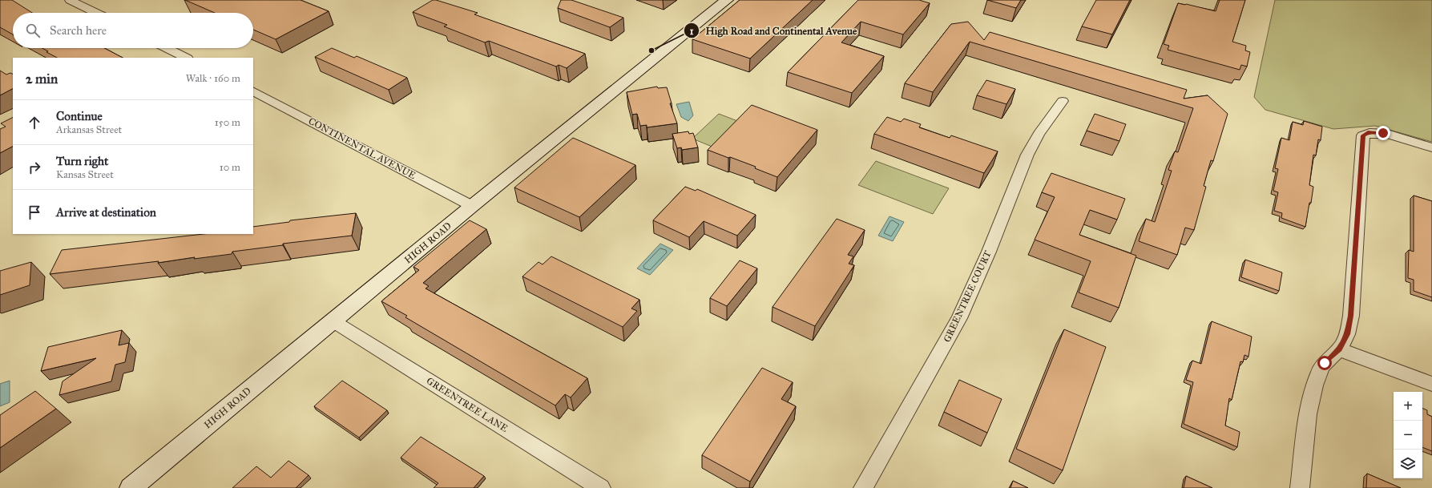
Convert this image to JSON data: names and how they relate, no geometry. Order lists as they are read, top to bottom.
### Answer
{
  "streets": {
    "street": [
      "CONTINENTAL AVENUE",
      "HIGH ROAD",
      "GREENTREE COURT",
      "GREENTREE LANE"
    ]
  },
  "crossings": [
    ["CONTINENTAL AVENUE", "HIGH ROAD"],
    ["HIGH ROAD", "GREENTREE LANE"]
  ],
  "places": ["High Road and Continental Avenue"],
  "page": {
    "search": "Search here",
    "heading": ["2 min", "Walk · 160 m"],
    "list": [
      ["Continue", "Arkansas Street", "150 m"],
      ["Turn right", "Kansas Street", "10 m"],
      "Arrive at destination"
    ],
    "map_buttons": ["+", "−"]
  }
}
